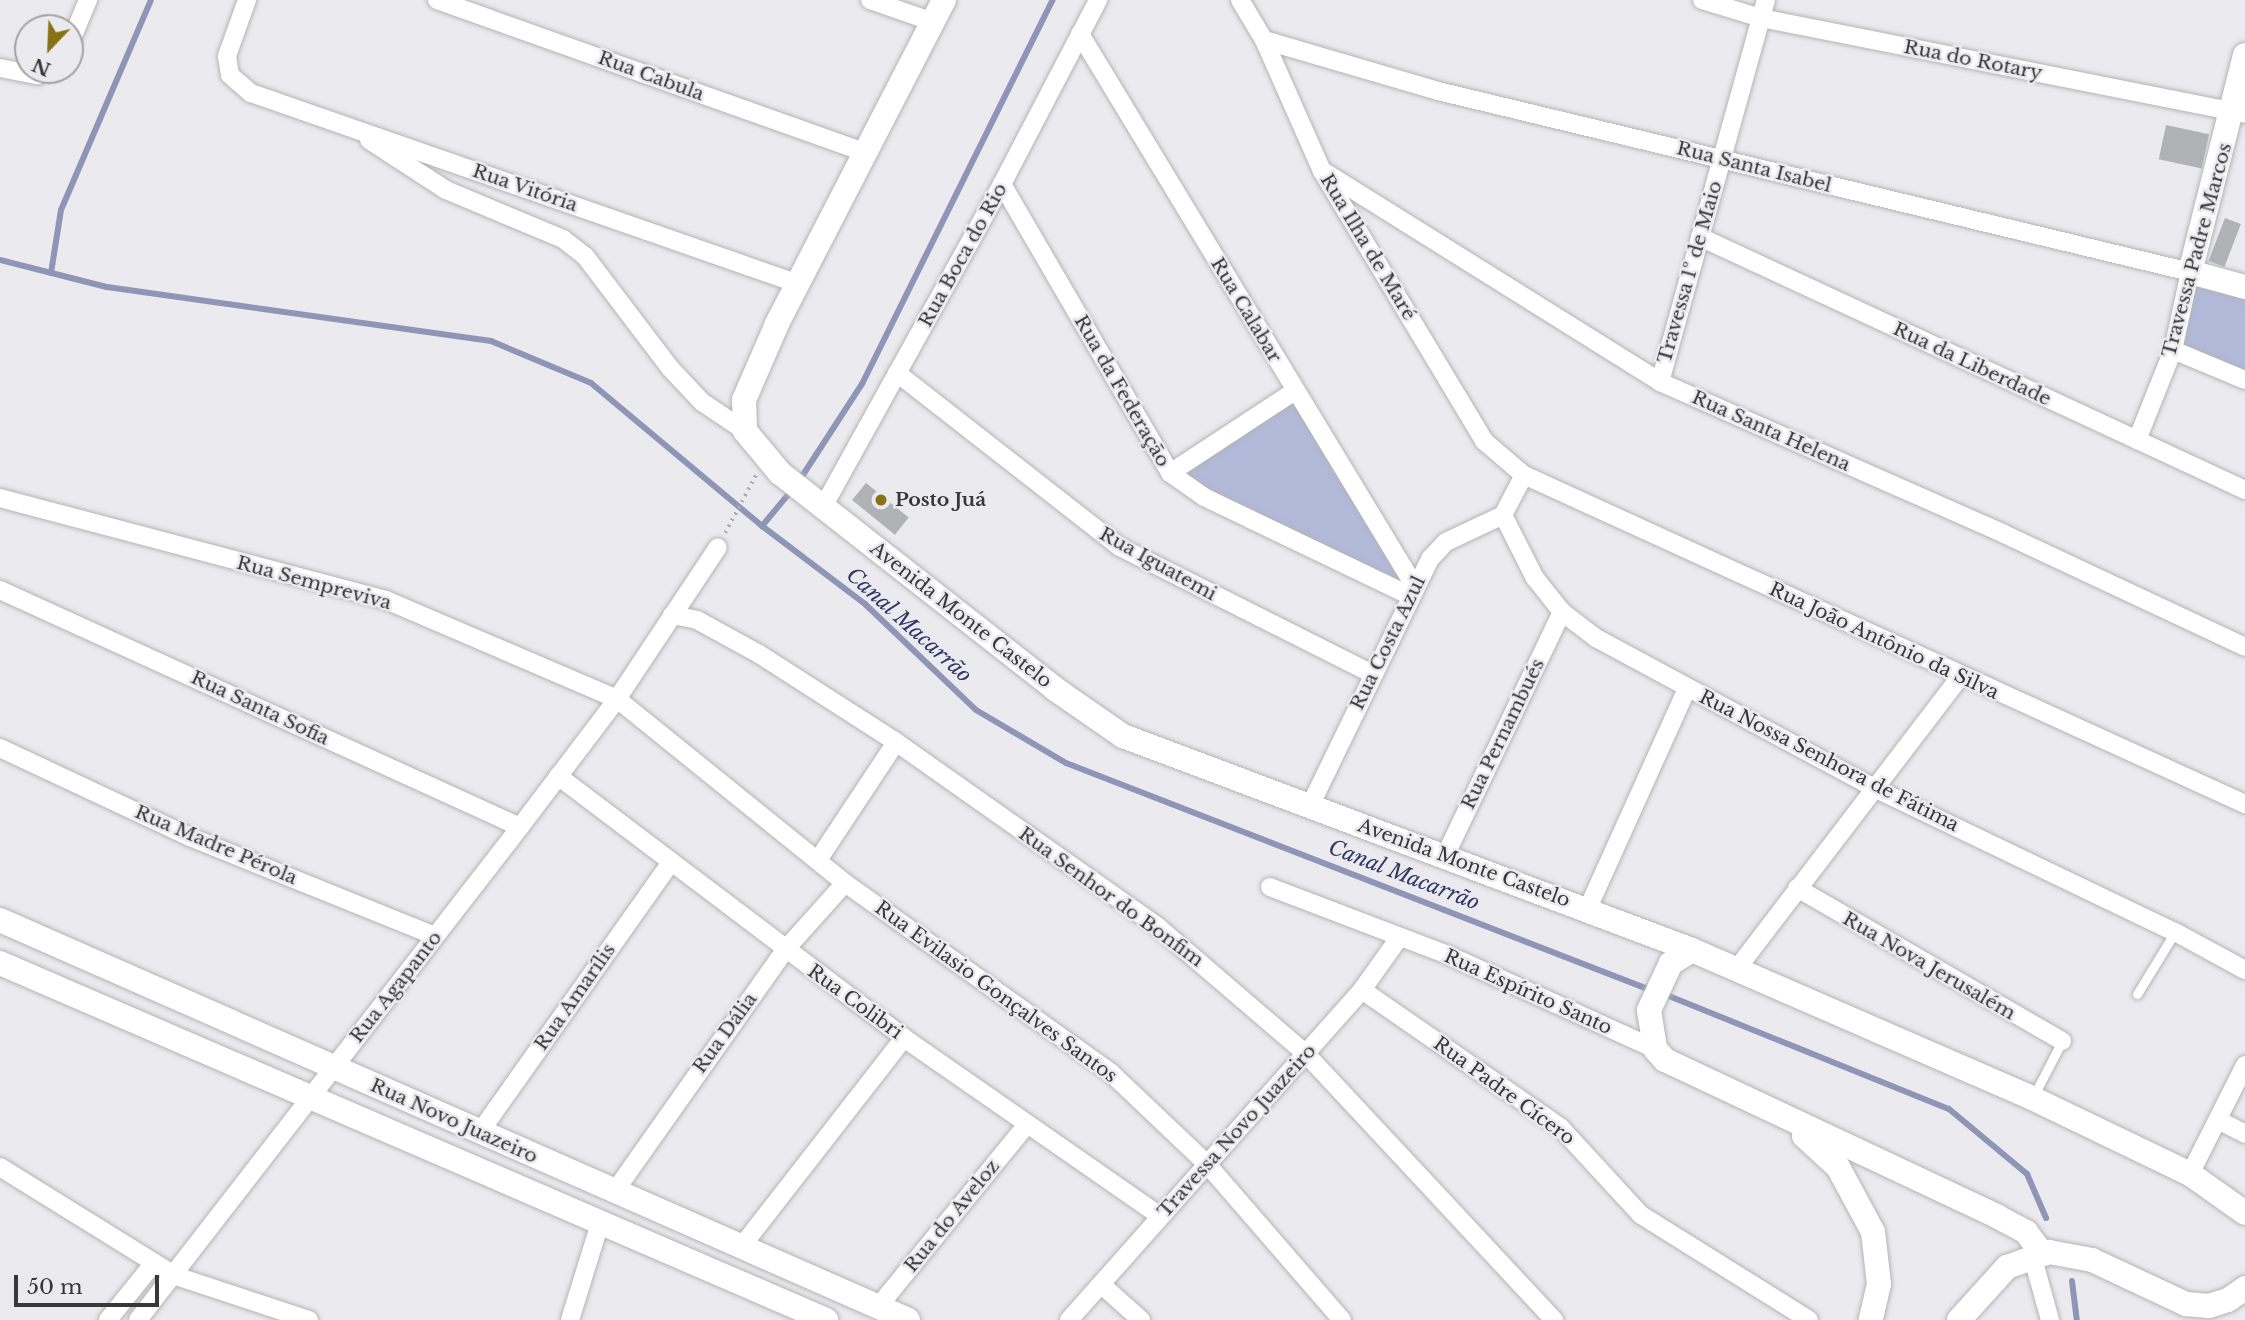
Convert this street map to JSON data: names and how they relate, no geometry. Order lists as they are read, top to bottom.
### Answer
{
  "streets": {
    "street": [
      "Rua do Rotary",
      "Rua Cabula",
      "Rua Santa Isabel",
      "Rua Vitória",
      "Rua Ilha de Maré",
      "Travessa Padre Marcos",
      "Rua Boca do Rio",
      "Travessa 1º de Maio",
      "Rua Calabar",
      "Rua da Liberdade",
      "Rua da Federação",
      "Rua Santa Helena",
      "Rua Iguatemi",
      "Rua Sempreviva",
      "Avenida Monte Castelo",
      "Rua João Antônio da Silva",
      "Rua Costa Azul",
      "Rua Santa Sofia",
      "Rua Pernambués",
      "Rua Nossa Senhora de Fátima",
      "Rua Madre Pérola",
      "Rua Senhor do Bonfim",
      "Rua Nova Jerusalém",
      "Rua Agapanto",
      "Rua Evilasio Gonçalves Santos",
      "Rua Espírito Santo",
      "Rua Amarílis",
      "Rua Colibri",
      "Rua Dália",
      "Rua Padre Cícero",
      "Rua Novo Juazeiro",
      "Travessa Novo Juazeiro",
      "Rua do Aveloz"
    ]
  },
  "crossings": [
    ["Rua do Rotary", "Travessa Padre Marcos"],
    ["Rua do Rotary", "Travessa 1º de Maio"],
    ["Rua Santa Isabel", "Rua Ilha de Maré"],
    ["Rua Santa Isabel", "Travessa Padre Marcos"],
    ["Rua Santa Isabel", "Travessa 1º de Maio"],
    ["Rua Ilha de Maré", "Rua Santa Helena"],
    ["Rua Ilha de Maré", "Rua João Antônio da Silva"],
    ["Travessa Padre Marcos", "Rua da Liberdade"],
    ["Rua Boca do Rio", "Rua Calabar"],
    ["Rua Boca do Rio", "Rua da Federação"],
    ["Rua Boca do Rio", "Rua Iguatemi"],
    ["Rua Boca do Rio", "Avenida Monte Castelo"],
    ["Travessa 1º de Maio", "Rua da Liberdade"],
    ["Travessa 1º de Maio", "Rua Santa Helena"],
    ["Rua Calabar", "Rua da Federação"],
    ["Rua Calabar", "Rua Costa Azul"],
    ["Rua da Federação", "Rua Costa Azul"],
    ["Rua Iguatemi", "Rua Costa Azul"],
    ["Rua Sempreviva", "Rua Agapanto"],
    ["Rua Sempreviva", "Rua Evilasio Gonçalves Santos"],
    ["Avenida Monte Castelo", "Rua Costa Azul"],
    ["Avenida Monte Castelo", "Rua Pernambués"],
    ["Rua Costa Azul", "Rua Nossa Senhora de Fátima"],
    ["Rua Santa Sofia", "Rua Agapanto"],
    ["Rua Pernambués", "Rua Nossa Senhora de Fátima"],
    ["Rua Madre Pérola", "Rua Agapanto"],
    ["Rua Senhor do Bonfim", "Rua Agapanto"],
    ["Rua Senhor do Bonfim", "Travessa Novo Juazeiro"],
    ["Rua Agapanto", "Rua Evilasio Gonçalves Santos"],
    ["Rua Agapanto", "Rua Colibri"],
    ["Rua Agapanto", "Rua Novo Juazeiro"],
    ["Rua Evilasio Gonçalves Santos", "Rua Dália"],
    ["Rua Evilasio Gonçalves Santos", "Travessa Novo Juazeiro"],
    ["Rua Espírito Santo", "Travessa Novo Juazeiro"],
    ["Rua Amarílis", "Rua Colibri"],
    ["Rua Amarílis", "Rua Novo Juazeiro"],
    ["Rua Colibri", "Rua Dália"],
    ["Rua Colibri", "Travessa Novo Juazeiro"],
    ["Rua Colibri", "Rua do Aveloz"],
    ["Rua Dália", "Rua Novo Juazeiro"],
    ["Rua Padre Cícero", "Travessa Novo Juazeiro"],
    ["Rua Novo Juazeiro", "Rua do Aveloz"]
  ],
  "water": ["Canal Macarrão"],
  "places": ["Posto Juá"],
  "scale_bar": "50 m",
  "north": "bottom left"
}
